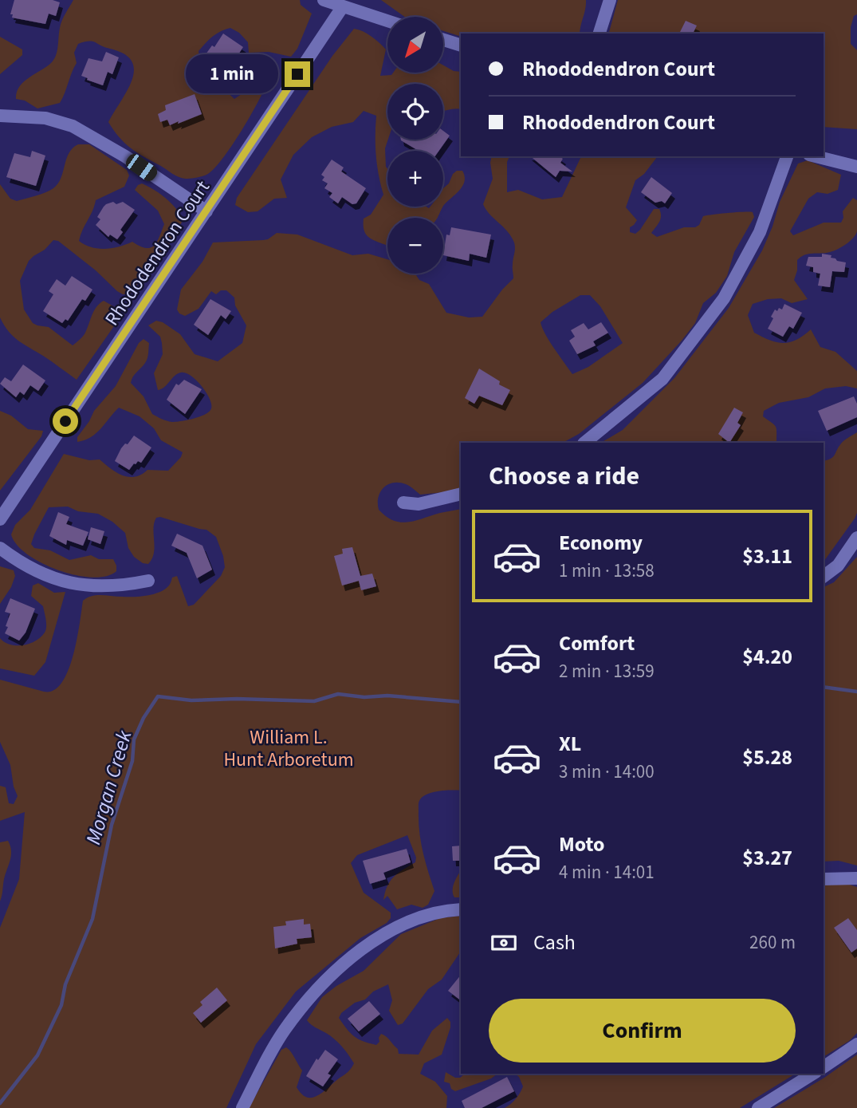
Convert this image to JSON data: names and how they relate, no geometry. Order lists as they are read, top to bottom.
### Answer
{
  "streets": {
    "street": ["Rhododendron Court"]
  },
  "water": ["Morgan Creek"],
  "parks": ["William L. Hunt Arboretum"],
  "north": "bottom left",
  "page": {
    "map_buttons": ["+", "−"],
    "banner": ["Rhododendron Court", "Rhododendron Court"],
    "bubble": "1 min",
    "heading": "Choose a ride",
    "list": [
      {
        "name": "Economy",
        "note": "1 min · 13:58",
        "value": "$3.11"
      },
      {
        "name": "Comfort",
        "note": "2 min · 13:59",
        "value": "$4.20"
      },
      {
        "name": "XL",
        "note": "3 min · 14:00",
        "value": "$5.28"
      },
      {
        "name": "Moto",
        "note": "4 min · 14:01",
        "value": "$3.27"
      }
    ],
    "pay": ["Cash", "260 m"],
    "buttons": "Confirm"
  }
}
